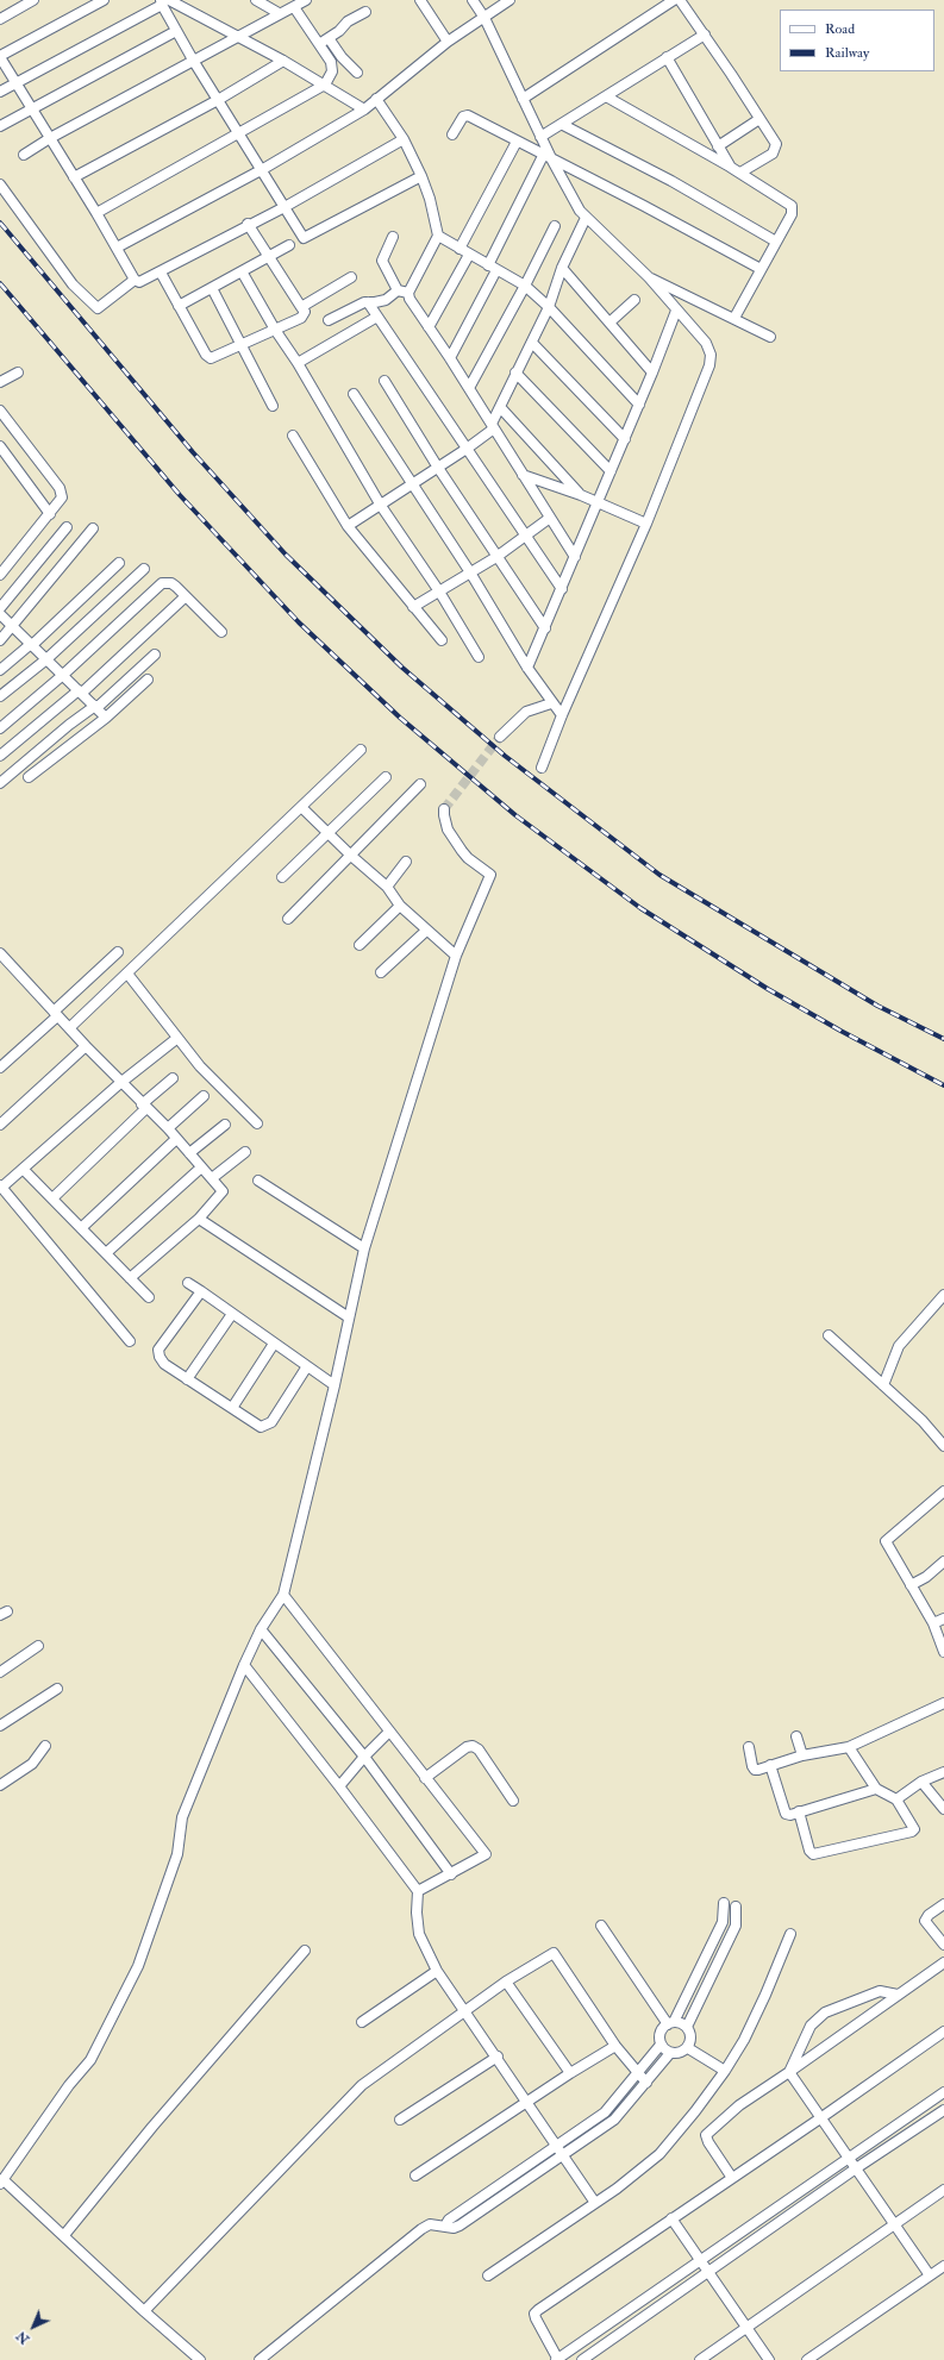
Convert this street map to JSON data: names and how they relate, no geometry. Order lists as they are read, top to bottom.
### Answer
{
  "legend": ["Road", "Railway"],
  "north": "bottom left"
}
